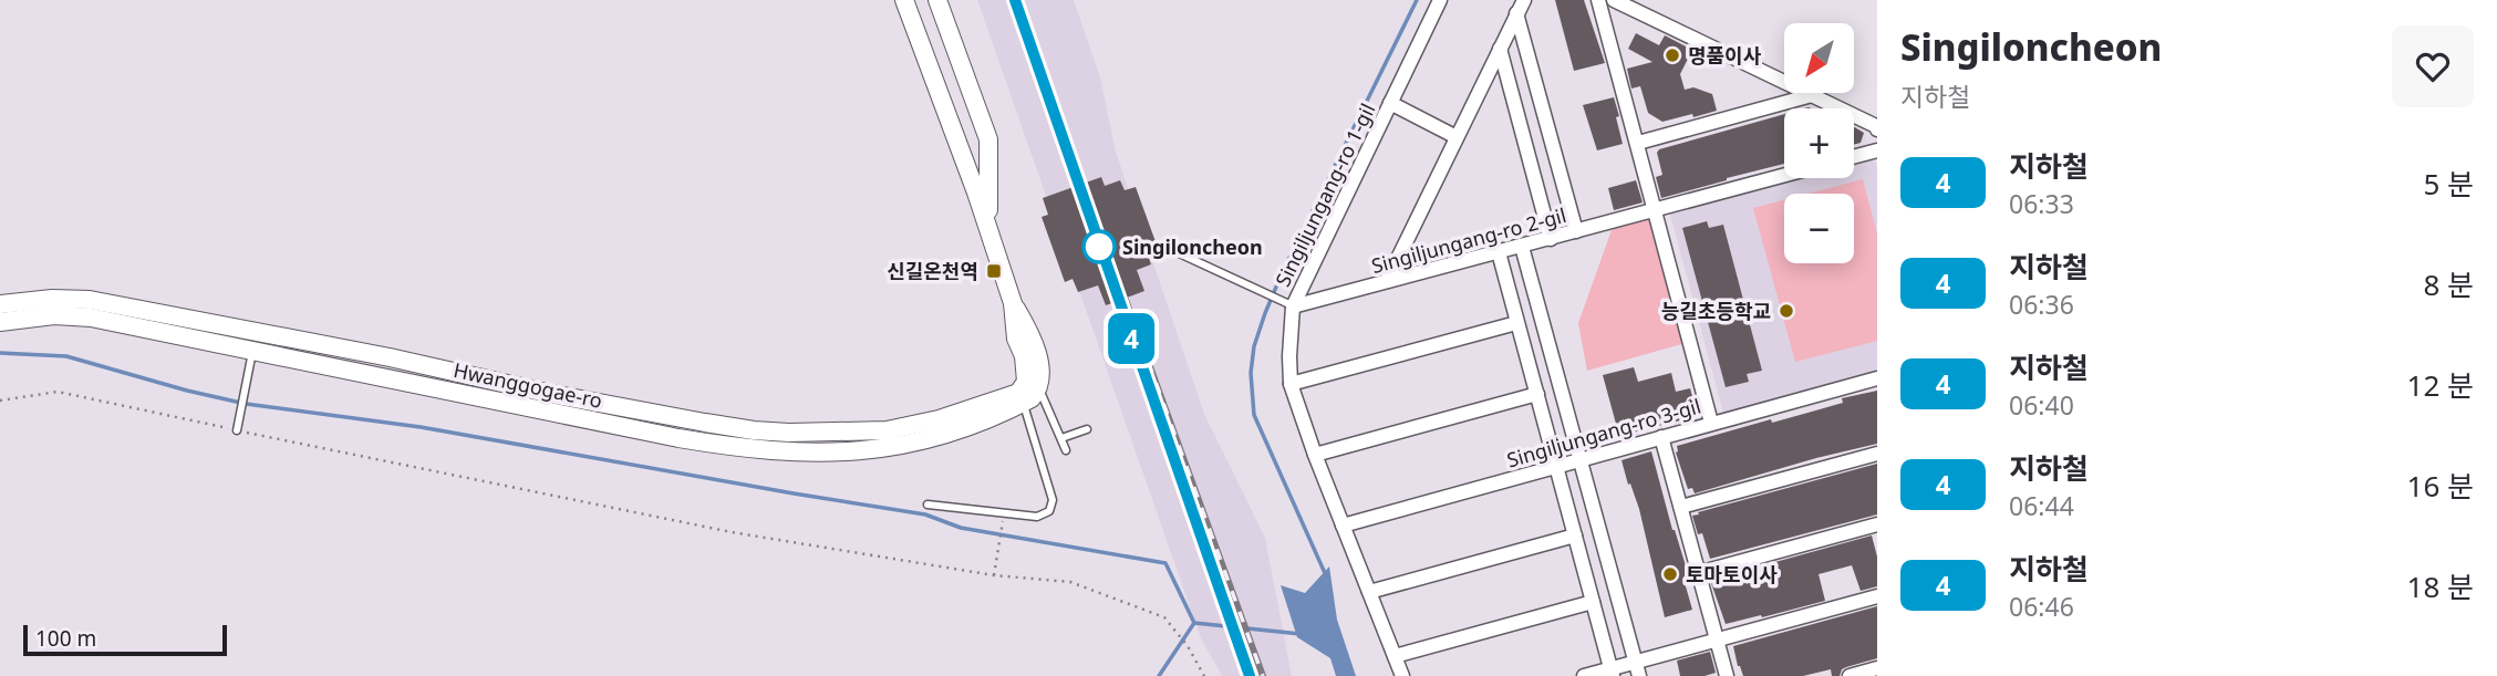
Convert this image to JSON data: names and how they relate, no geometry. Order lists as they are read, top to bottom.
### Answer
{
  "streets": {
    "main road": ["Hwanggogae-ro"],
    "street": ["Singiljungang-ro 1-gil", "Singiljungang-ro 2-gil", "Singiljungang-ro 3-gil"]
  },
  "crossings": [
    ["Singiljungang-ro 1-gil", "Singiljungang-ro 2-gil"],
    ["Singiljungang-ro 1-gil", "Singiljungang-ro 3-gil"]
  ],
  "places": {
    "other": [
      "명품이사",
      "Singiloncheon",
      "능길초등학교",
      "토마토이사"
    ],
    "transit": ["신길온천역"]
  },
  "lines": ["metro line 4"],
  "scale_bar": "100 m",
  "north": "bottom left",
  "page": {
    "on_map": "4",
    "heading": ["Singiloncheon", "지하철"],
    "map_buttons": ["+", "−"],
    "list": [
      {
        "mark": "4",
        "name": "지하철",
        "note": "06:33",
        "value": "5 분"
      },
      {
        "mark": "4",
        "name": "지하철",
        "note": "06:36",
        "value": "8 분"
      },
      {
        "mark": "4",
        "name": "지하철",
        "note": "06:40",
        "value": "12 분"
      },
      {
        "mark": "4",
        "name": "지하철",
        "note": "06:44",
        "value": "16 분"
      },
      {
        "mark": "4",
        "name": "지하철",
        "note": "06:46",
        "value": "18 분"
      }
    ],
    "scale": "100 m"
  }
}
